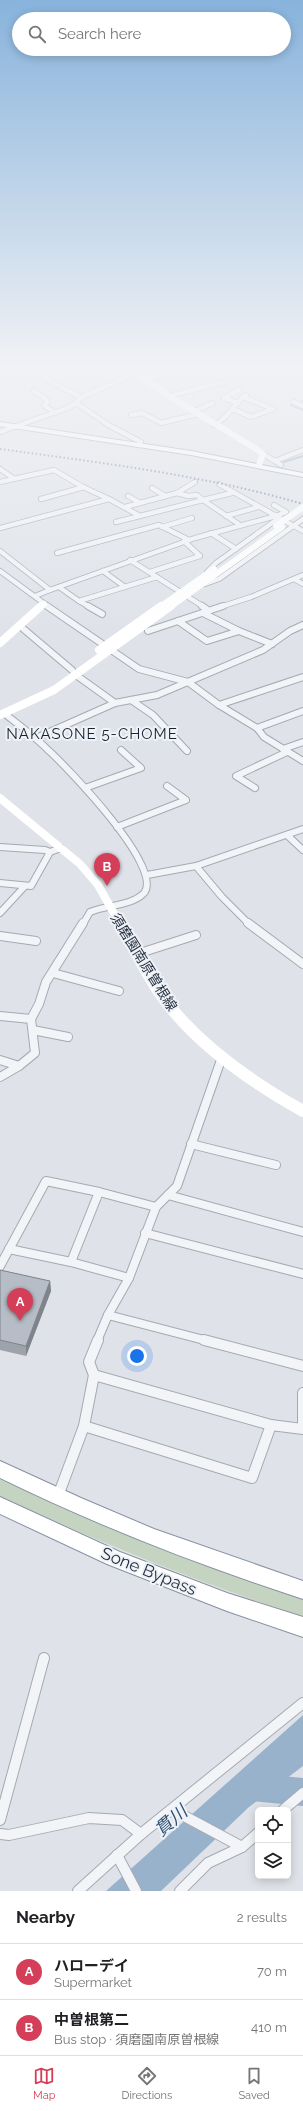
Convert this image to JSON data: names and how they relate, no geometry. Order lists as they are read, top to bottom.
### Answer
{
  "streets": {
    "highway": ["Sone Bypass"],
    "street": ["須磨園南原曽根線"]
  },
  "districts": ["NAKASONE 5-CHOME"],
  "water": ["貫川"],
  "page": {
    "search": "Search here",
    "pins": ["B", "A"],
    "heading": ["Nearby", "2 results"],
    "list": [
      {
        "mark": "A",
        "name": "ハローデイ",
        "note": "Supermarket",
        "value": "70 m"
      },
      {
        "mark": "B",
        "name": "中曽根第二",
        "note": "Bus stop · 須磨園南原曽根線",
        "value": "410 m"
      }
    ],
    "nav": ["Map", "Directions", "Saved"]
  }
}
